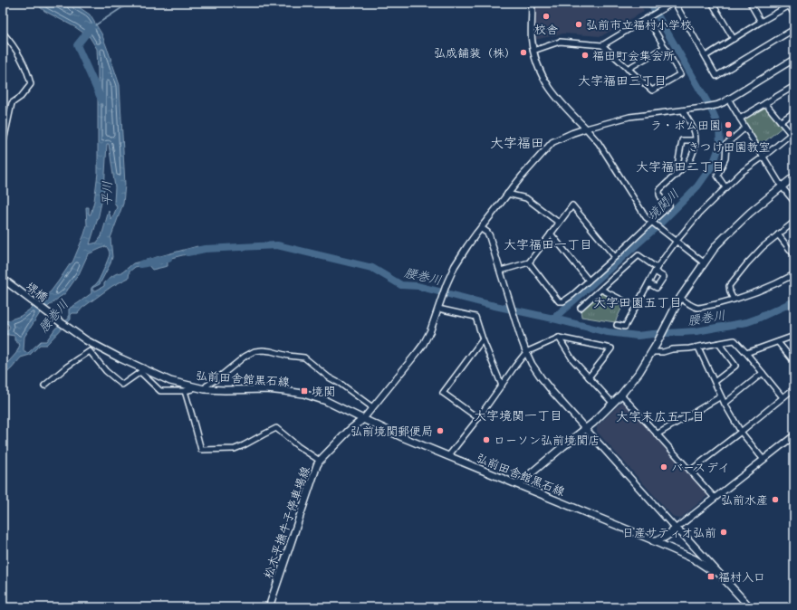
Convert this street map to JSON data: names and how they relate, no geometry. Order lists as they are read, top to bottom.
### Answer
{
  "streets": {
    "main road": ["堺橋", "弘前田舎館黒石線", "松木平撫牛子停車場線"]
  },
  "crossings": [
    ["堺橋", "弘前田舎館黒石線"],
    ["弘前田舎館黒石線", "松木平撫牛子停車場線"]
  ],
  "districts": [
    "大字福田三丁目",
    "大字福田",
    "大字福田二丁目",
    "大字福田一丁目",
    "大字田園五丁目",
    "大字境関一丁目",
    "大字末広五丁目"
  ],
  "water": ["平川", "境関川", "腰巻川"],
  "places": {
    "other": [
      "校舎",
      "弘前市立福村小学校",
      "弘成舗装（株）",
      "福田町会集会所",
      "ラ・ポム田園",
      "きつけ田園教室",
      "弘前境関郵便局",
      "ローソン弘前境関店",
      "バースデイ",
      "弘前水産",
      "日産サティオ弘前"
    ],
    "transit": ["境関", "福村入口"]
  }
}
